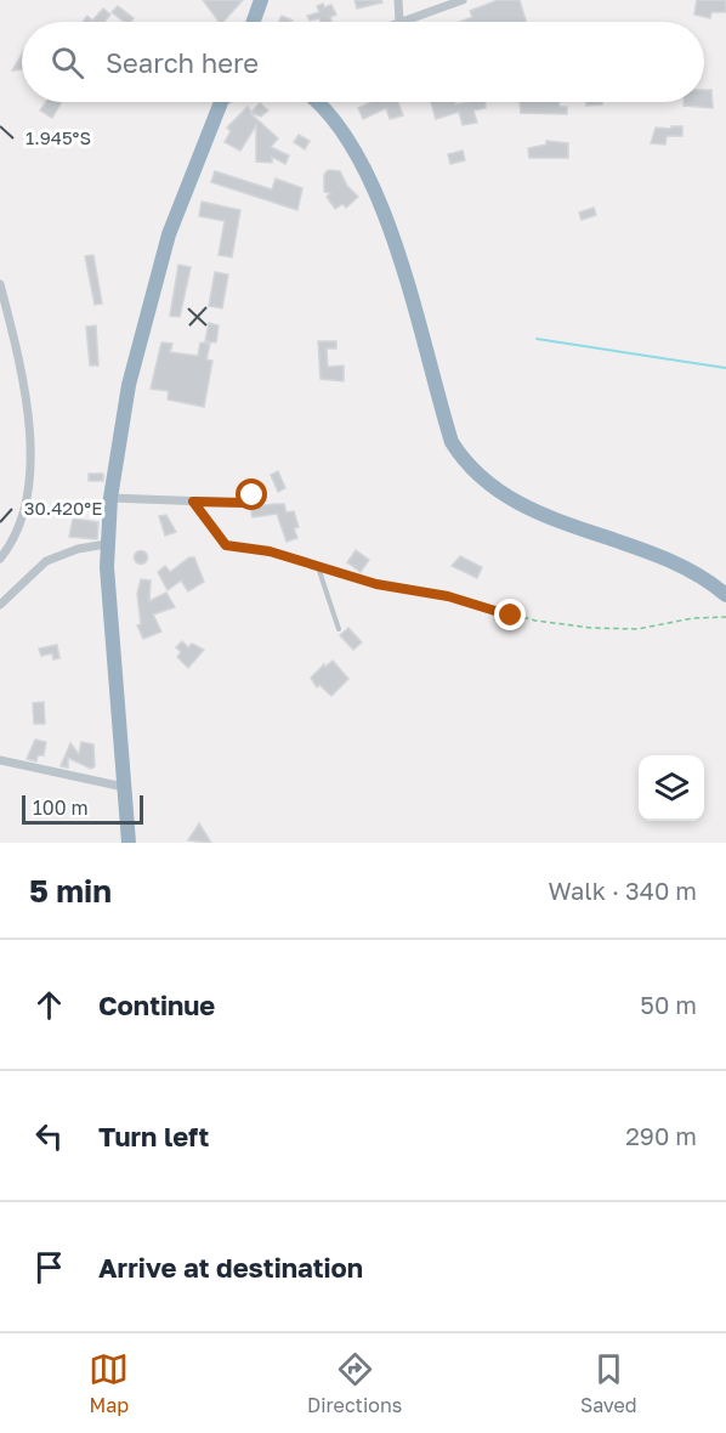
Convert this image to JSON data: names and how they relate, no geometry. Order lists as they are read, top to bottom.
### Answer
{
  "scale_bar": "100 m",
  "page": {
    "search": "Search here",
    "scale": "100 m",
    "heading": ["5 min", "Walk · 340 m"],
    "list": [
      ["Continue", "50 m"],
      ["Turn left", "290 m"],
      "Arrive at destination"
    ],
    "nav": ["Map", "Directions", "Saved"]
  },
  "coordinates": ["1.945°S", "30.420°E"]
}
